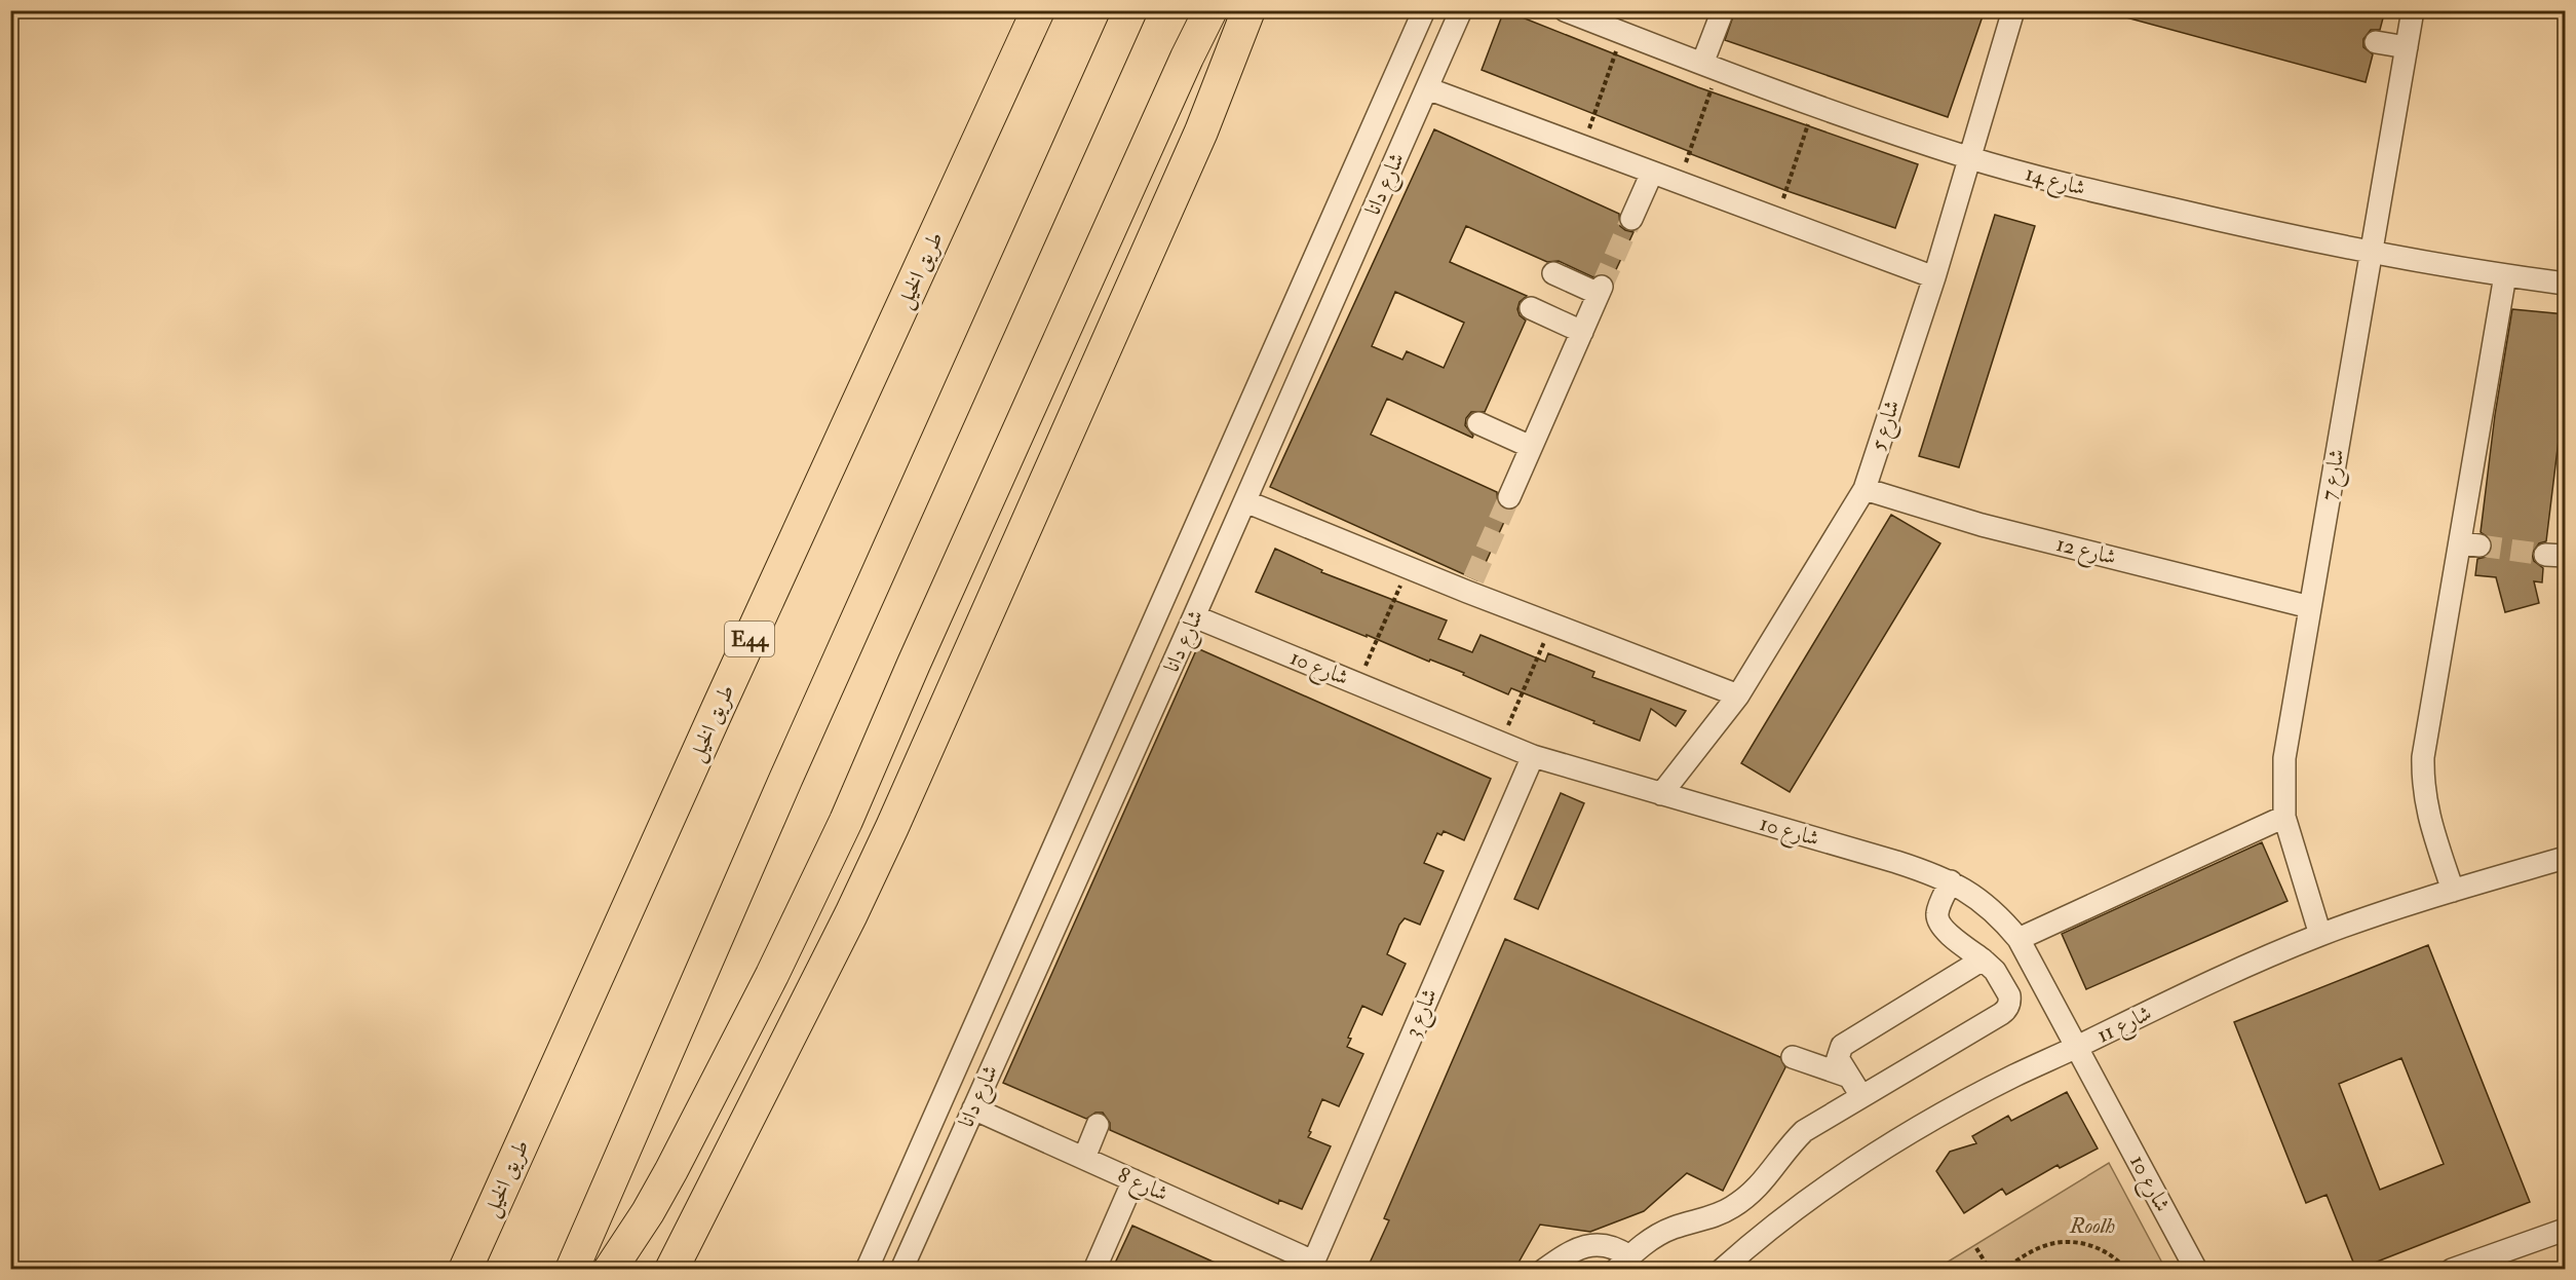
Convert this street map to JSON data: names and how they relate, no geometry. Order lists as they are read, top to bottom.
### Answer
{
  "streets": {
    "highway": ["طريق الخيل", "E44"],
    "street": [
      "شارع 14",
      "شارع دانا",
      "شارع 5",
      "شارع 7",
      "شارع 12",
      "شارع 10",
      "شارع 3",
      "شارع 11",
      "شارع 8"
    ]
  },
  "crossings": [
    ["شارع 14", "شارع 5"],
    ["شارع 14", "شارع 7"],
    ["شارع دانا", "شارع 10"],
    ["شارع دانا", "شارع 8"],
    ["شارع 5", "شارع 12"],
    ["شارع 5", "شارع 10"],
    ["شارع 7", "شارع 12"],
    ["شارع 7", "شارع 11"],
    ["شارع 10", "شارع 3"],
    ["شارع 10", "شارع 11"],
    ["شارع 3", "شارع 8"]
  ],
  "parks": ["Roolh"]
}
